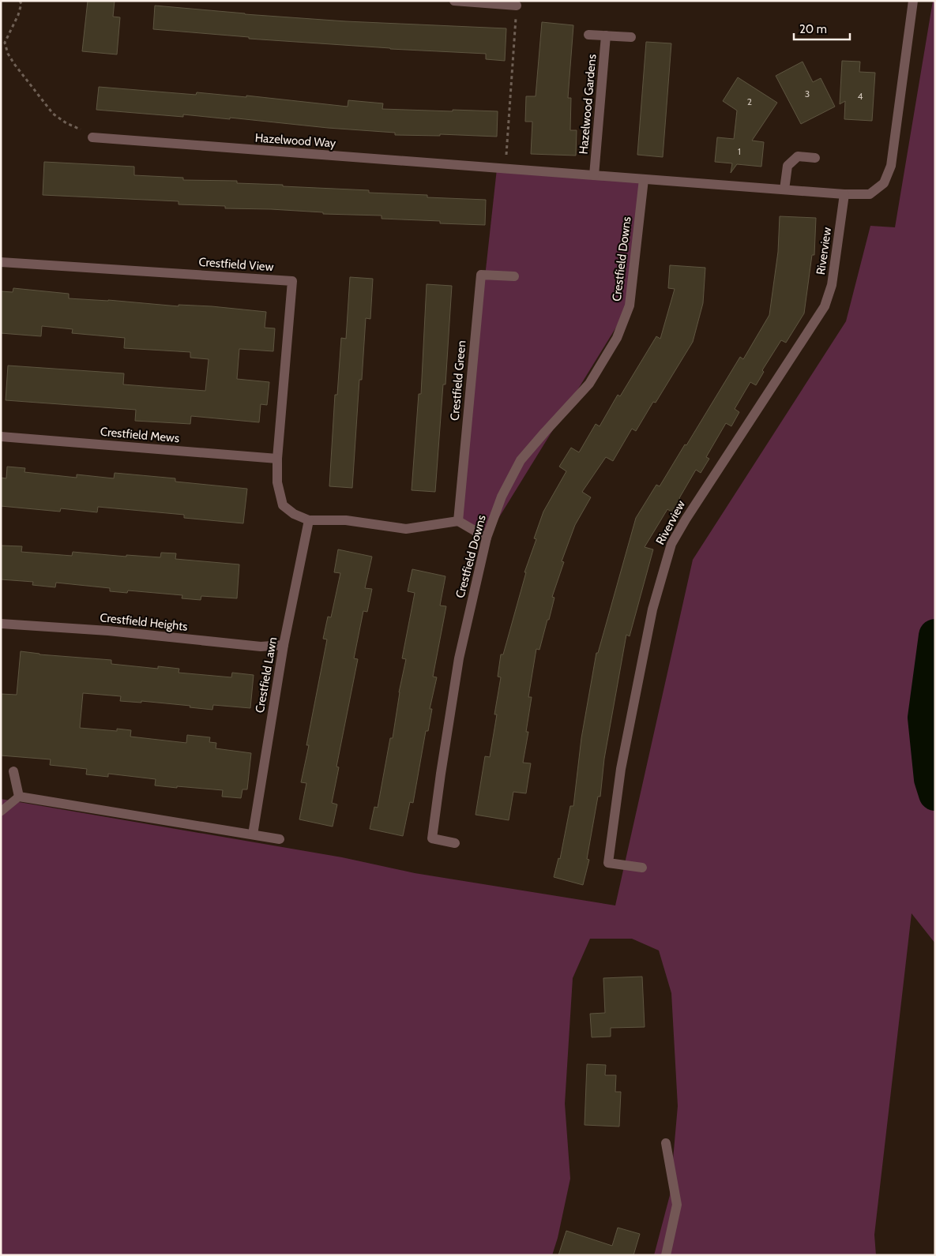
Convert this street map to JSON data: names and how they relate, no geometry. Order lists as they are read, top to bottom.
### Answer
{
  "streets": {
    "street": [
      "Hazelwood Gardens",
      "Hazelwood Way",
      "Riverview",
      "Crestfield Downs",
      "Crestfield View",
      "Crestfield Green",
      "Crestfield Mews",
      "Crestfield Heights",
      "Crestfield Lawn"
    ]
  },
  "crossings": [
    ["Hazelwood Gardens", "Hazelwood Way"],
    ["Hazelwood Way", "Riverview"],
    ["Hazelwood Way", "Crestfield Downs"],
    ["Crestfield View", "Crestfield Mews"],
    ["Crestfield Heights", "Crestfield Lawn"]
  ],
  "house_numbers": [
    "3",
    "4",
    "2",
    "1"
  ],
  "scale_bar": "20 m"
}
